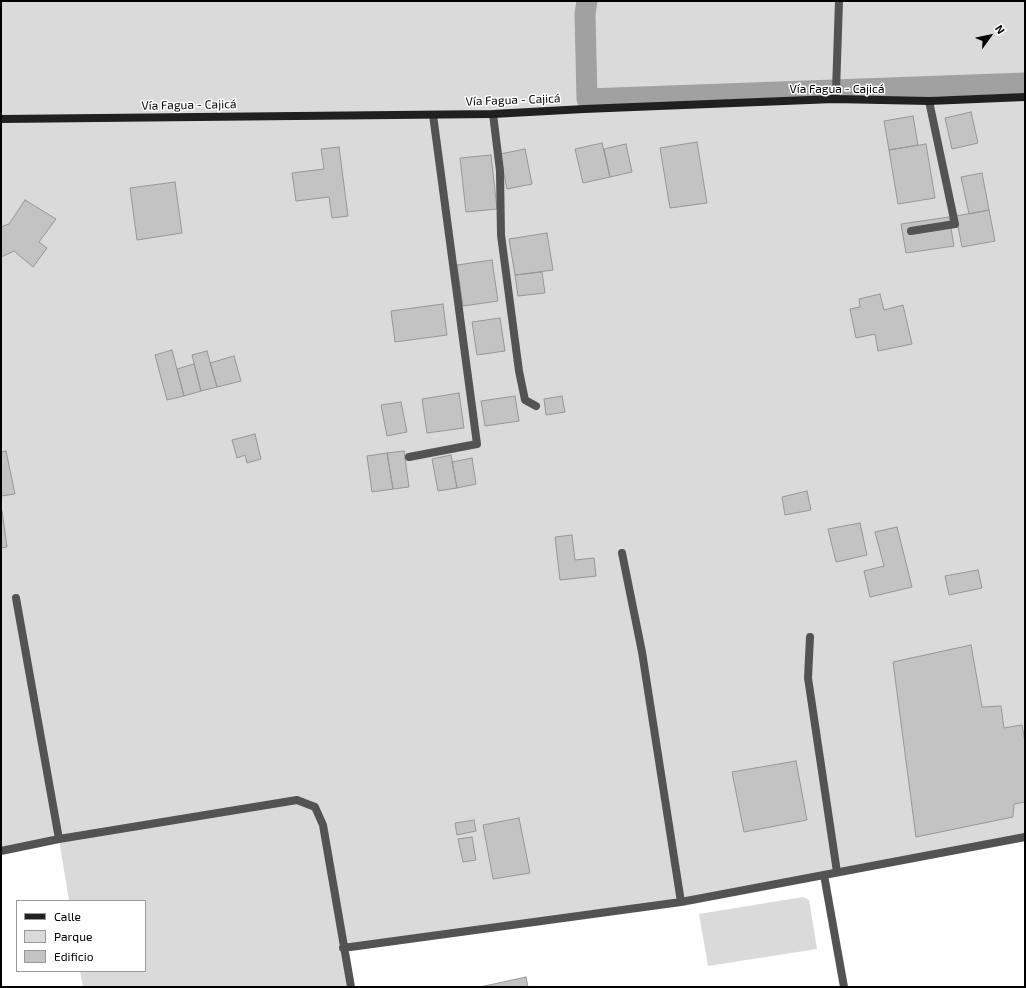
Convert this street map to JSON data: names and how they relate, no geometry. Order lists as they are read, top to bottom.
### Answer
{
  "streets": {
    "street": ["Vía Fagua - Cajicá"]
  },
  "legend": ["Calle", "Parque", "Edificio"],
  "north": "top right"
}
